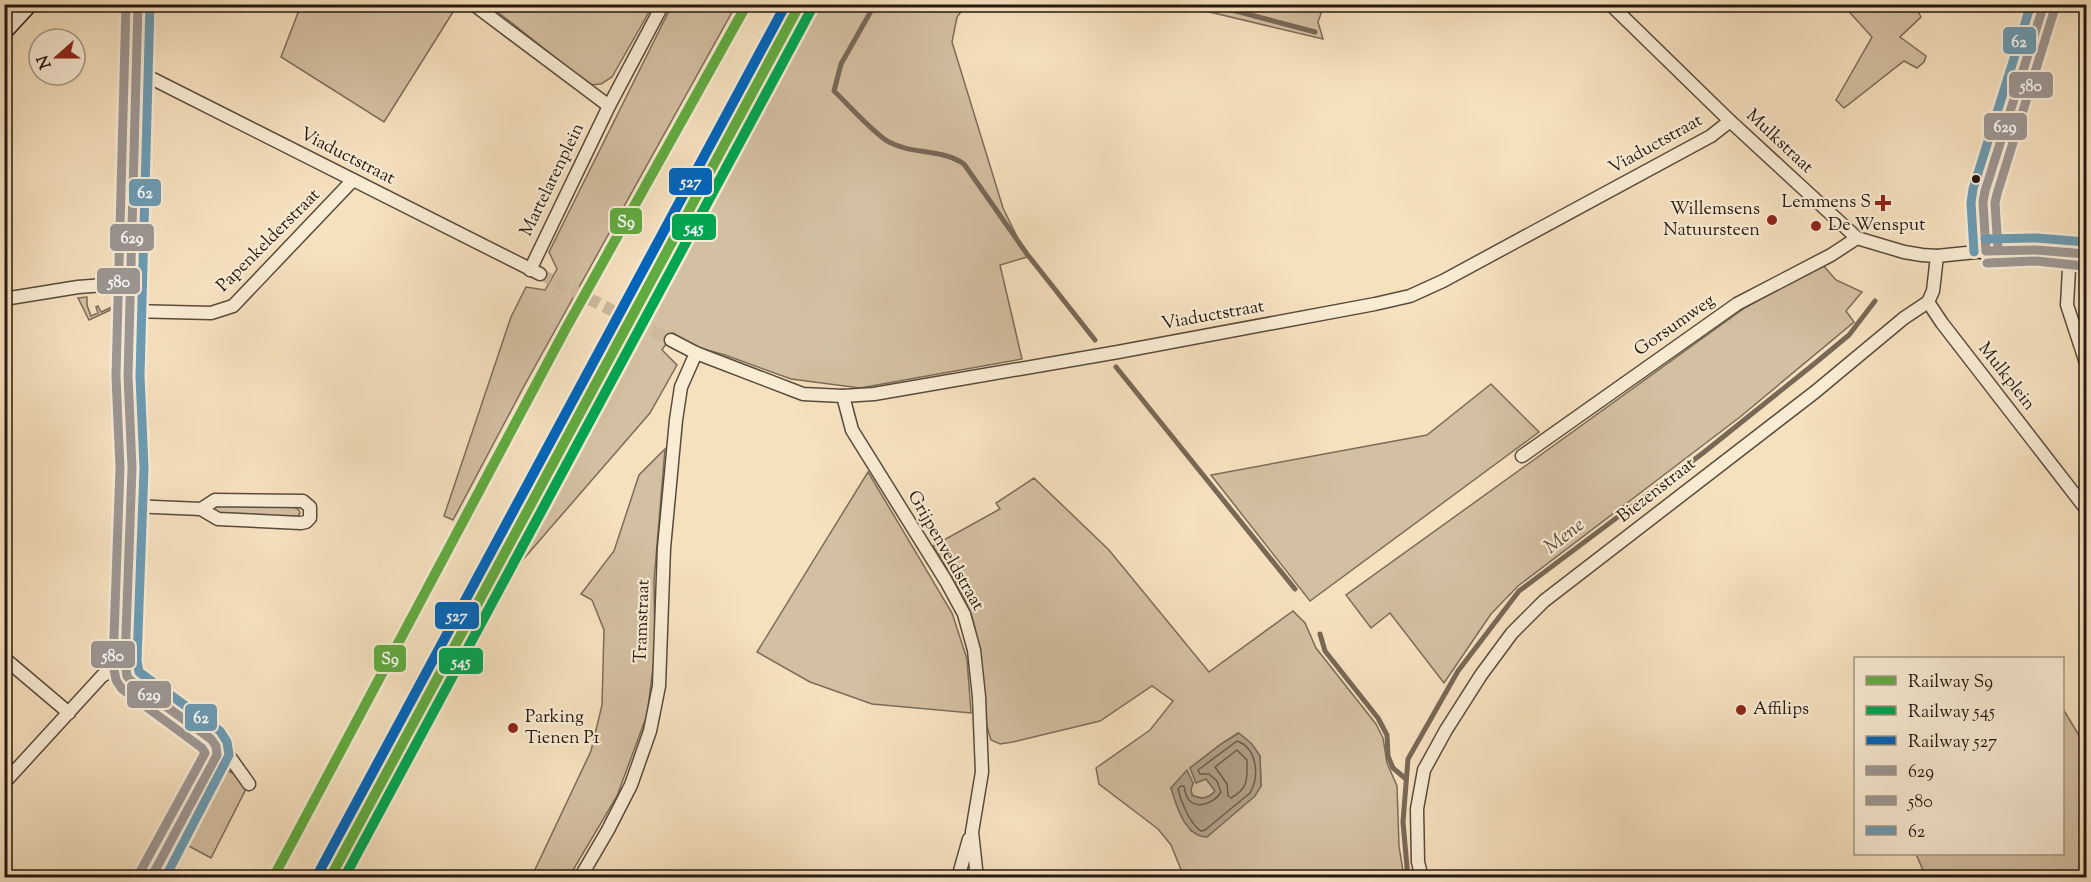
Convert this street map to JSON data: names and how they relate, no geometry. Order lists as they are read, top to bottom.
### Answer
{
  "streets": {
    "street": [
      "Mulkstraat",
      "Viaductstraat",
      "Martelarenplein",
      "Papenkelderstraat",
      "Gorsumweg",
      "Mulkplein",
      "Biezenstraat",
      "Grijpenveldstraat",
      "Tramstraat"
    ]
  },
  "crossings": [
    ["Mulkstraat", "Viaductstraat"],
    ["Mulkstraat", "Gorsumweg"],
    ["Viaductstraat", "Martelarenplein"],
    ["Viaductstraat", "Papenkelderstraat"],
    ["Viaductstraat", "Grijpenveldstraat"],
    ["Viaductstraat", "Tramstraat"],
    ["Mulkplein", "Biezenstraat"]
  ],
  "water": ["Mene"],
  "places": {
    "health": ["Lemmens S"],
    "other": [
      "Willemsens Natuursteen",
      "De Wensput",
      "Affilips",
      "Parking Tienen P1"
    ]
  },
  "lines": [
    "rail line S9",
    "rail line 527",
    "transit line 629",
    "transit line 580",
    "transit line 62",
    "rail line 545"
  ],
  "legend": [
    "Railway S9",
    "Railway 545",
    "Railway 527",
    "629",
    "580",
    "62"
  ],
  "north": "left"
}
